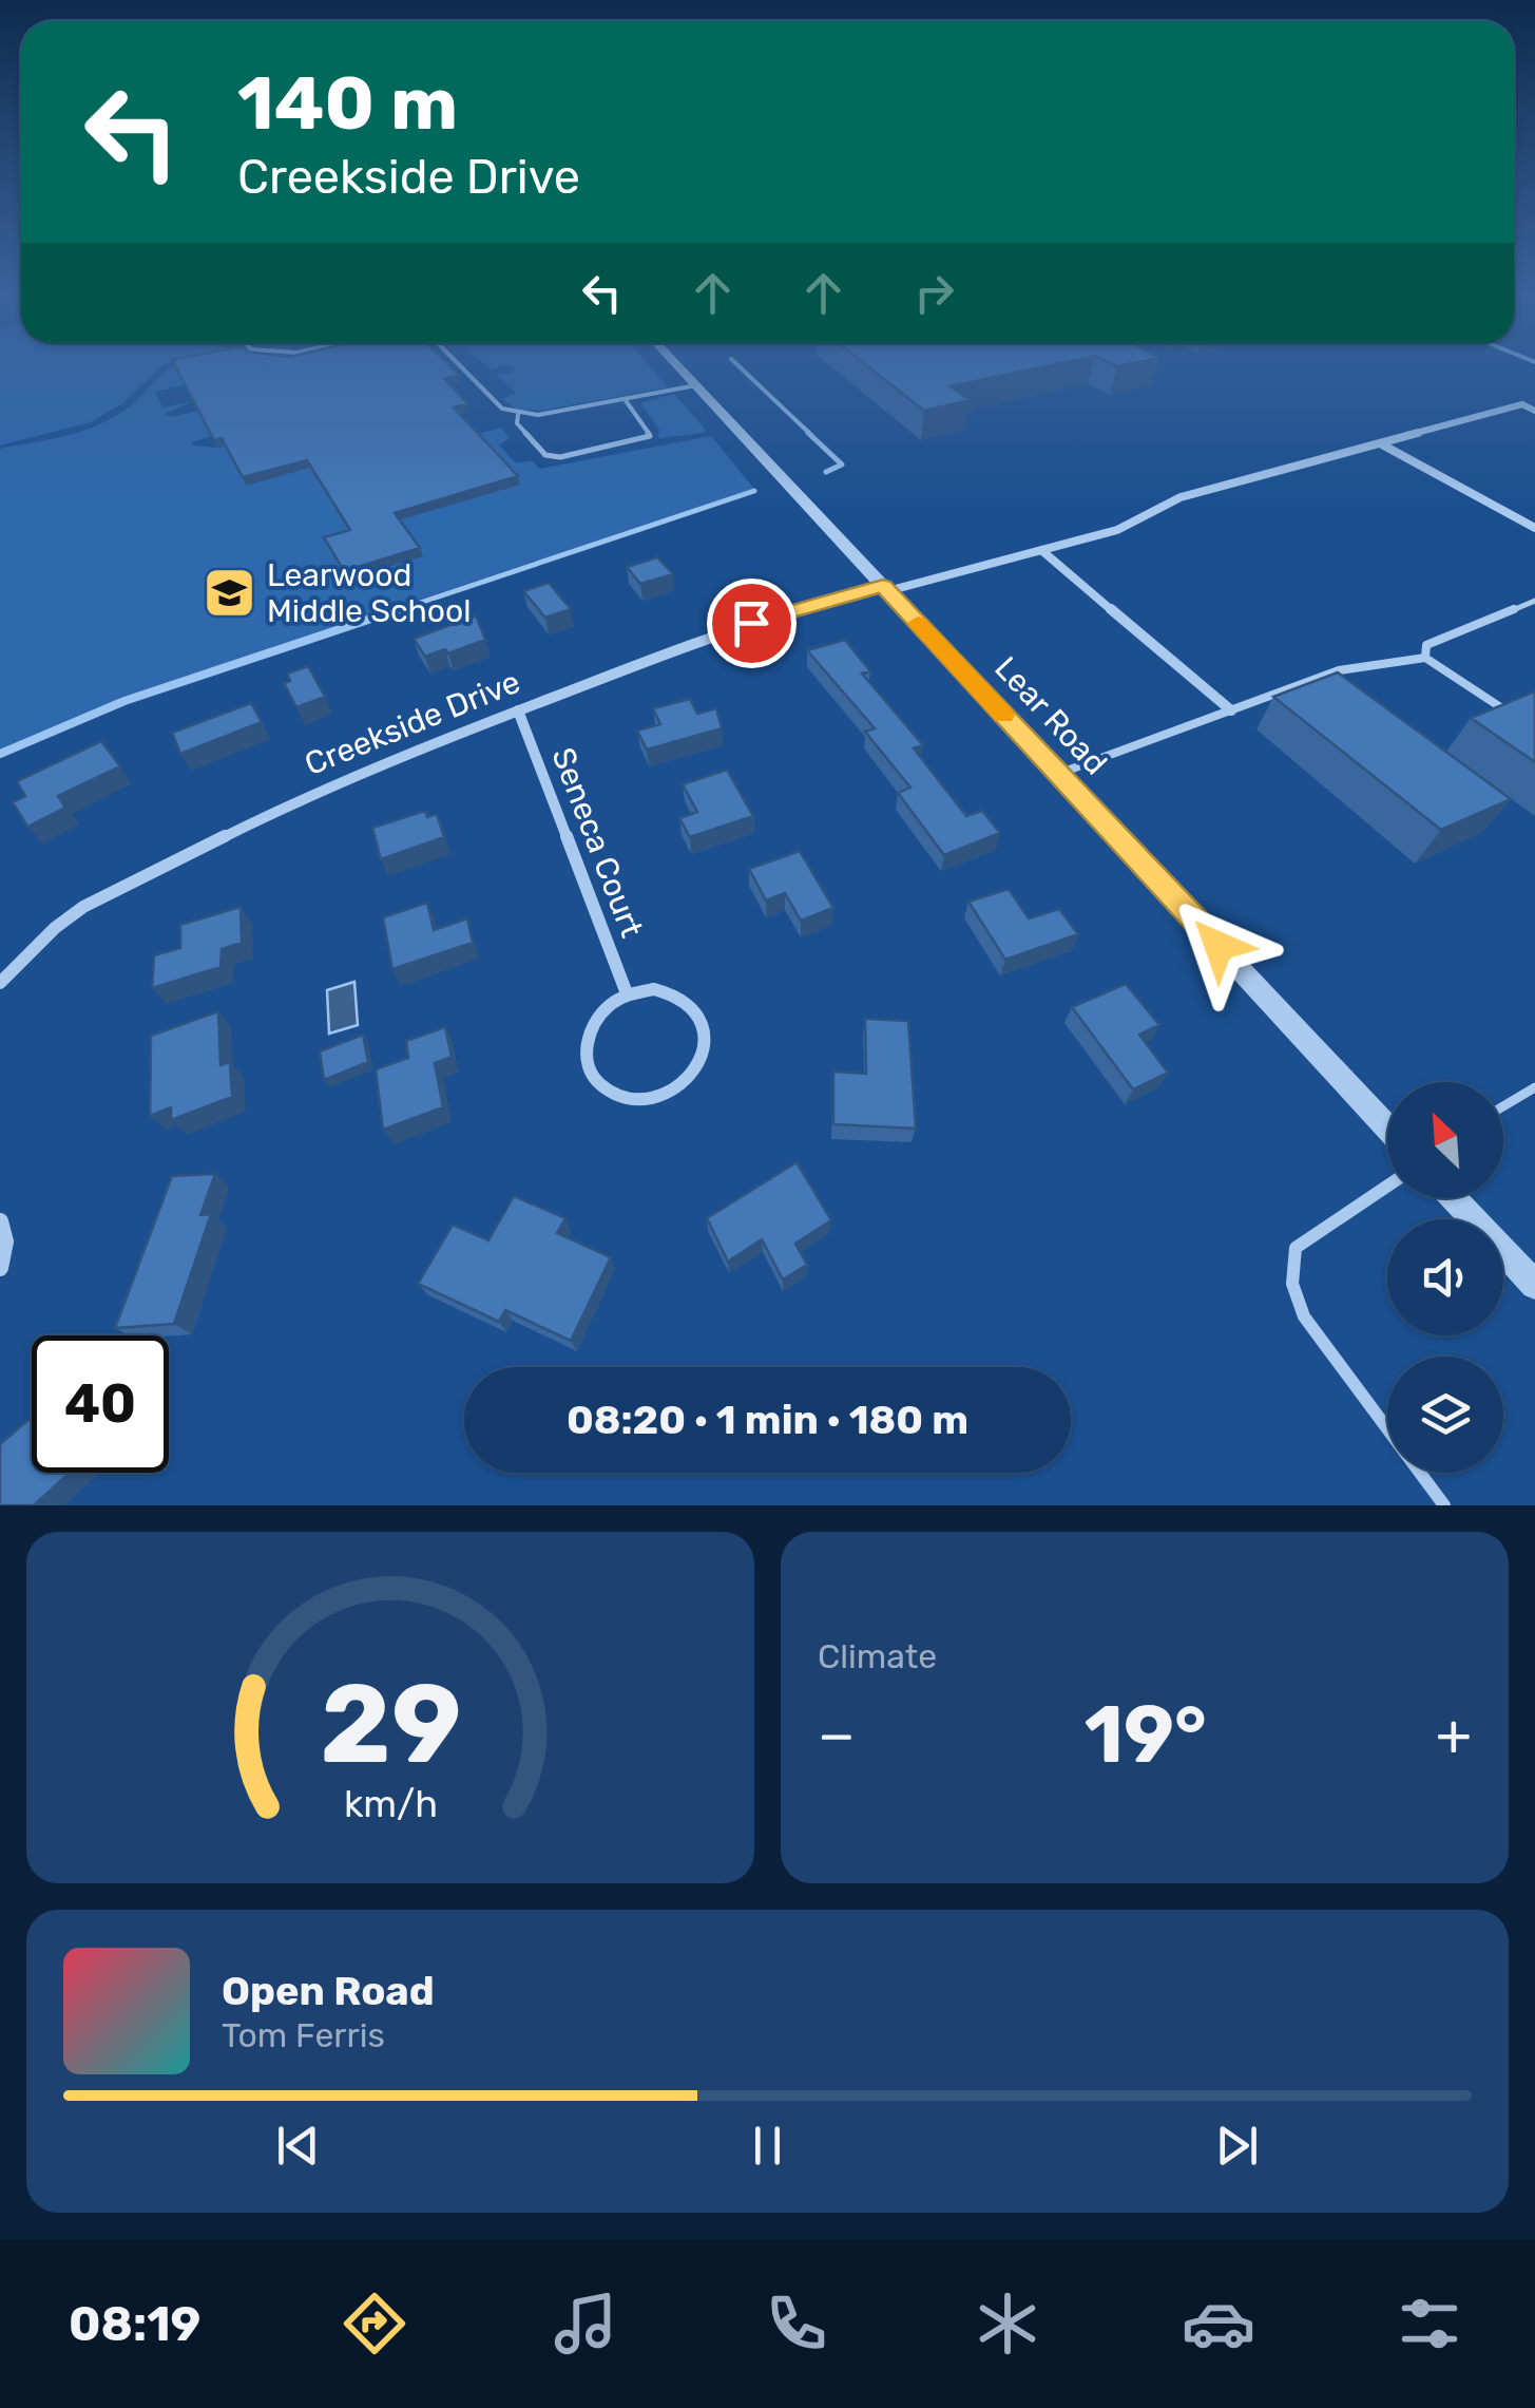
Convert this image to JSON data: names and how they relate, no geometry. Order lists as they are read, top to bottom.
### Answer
{
  "streets": {
    "street": ["Lear Road", "Creekside Drive", "Seneca Court"]
  },
  "crossings": [
    ["Lear Road", "Creekside Drive"],
    ["Creekside Drive", "Seneca Court"]
  ],
  "places": {
    "school or university": ["Learwood Middle School"]
  },
  "north": "top left",
  "page": {
    "turn": ["140 m", "Creekside Drive"],
    "limit": "40",
    "trip": "08:20 · 1 min · 180 m",
    "tile": "Climate",
    "heat": ["−", "19°", "+"],
    "song": ["Open Road", "Tom Ferris"],
    "tabs": "08:19",
    "gauge": ["29", "km/h"]
  }
}
